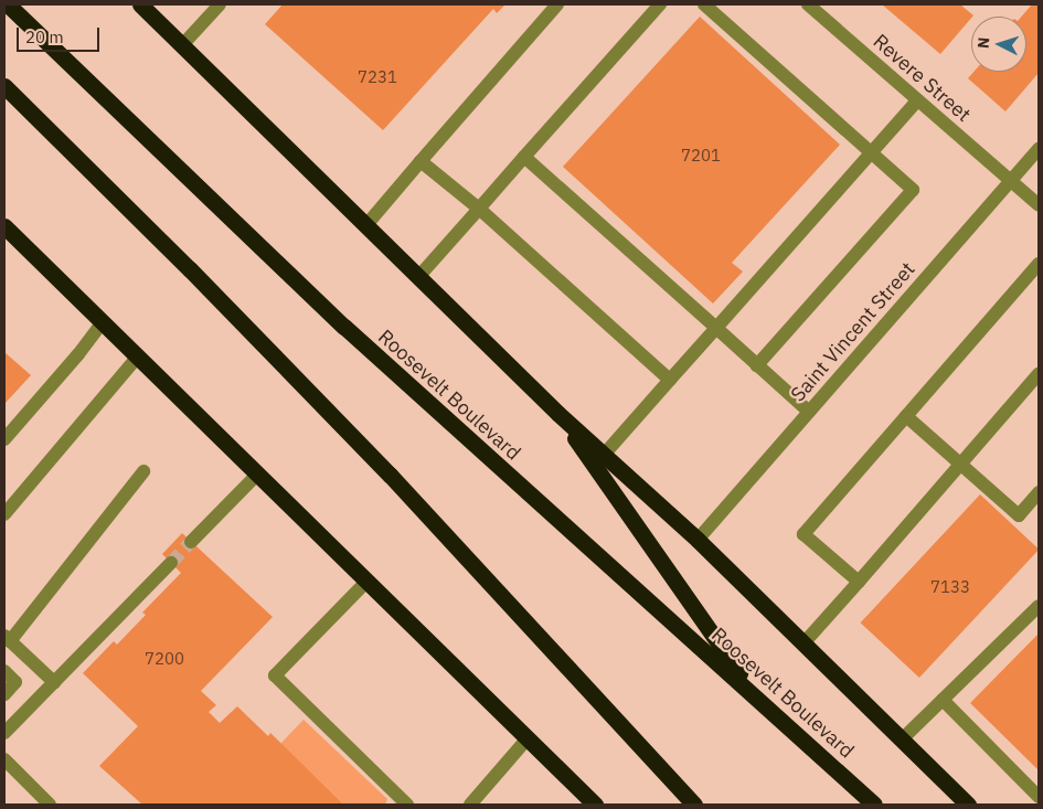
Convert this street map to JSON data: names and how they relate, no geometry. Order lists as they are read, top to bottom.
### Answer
{
  "streets": {
    "highway": ["Roosevelt Boulevard"],
    "street": ["Revere Street", "Saint Vincent Street"]
  },
  "crossings": [
    ["Revere Street", "Saint Vincent Street"]
  ],
  "house_numbers": [
    "7231",
    "7201",
    "7133",
    "7200"
  ],
  "scale_bar": "20 m",
  "north": "left"
}
